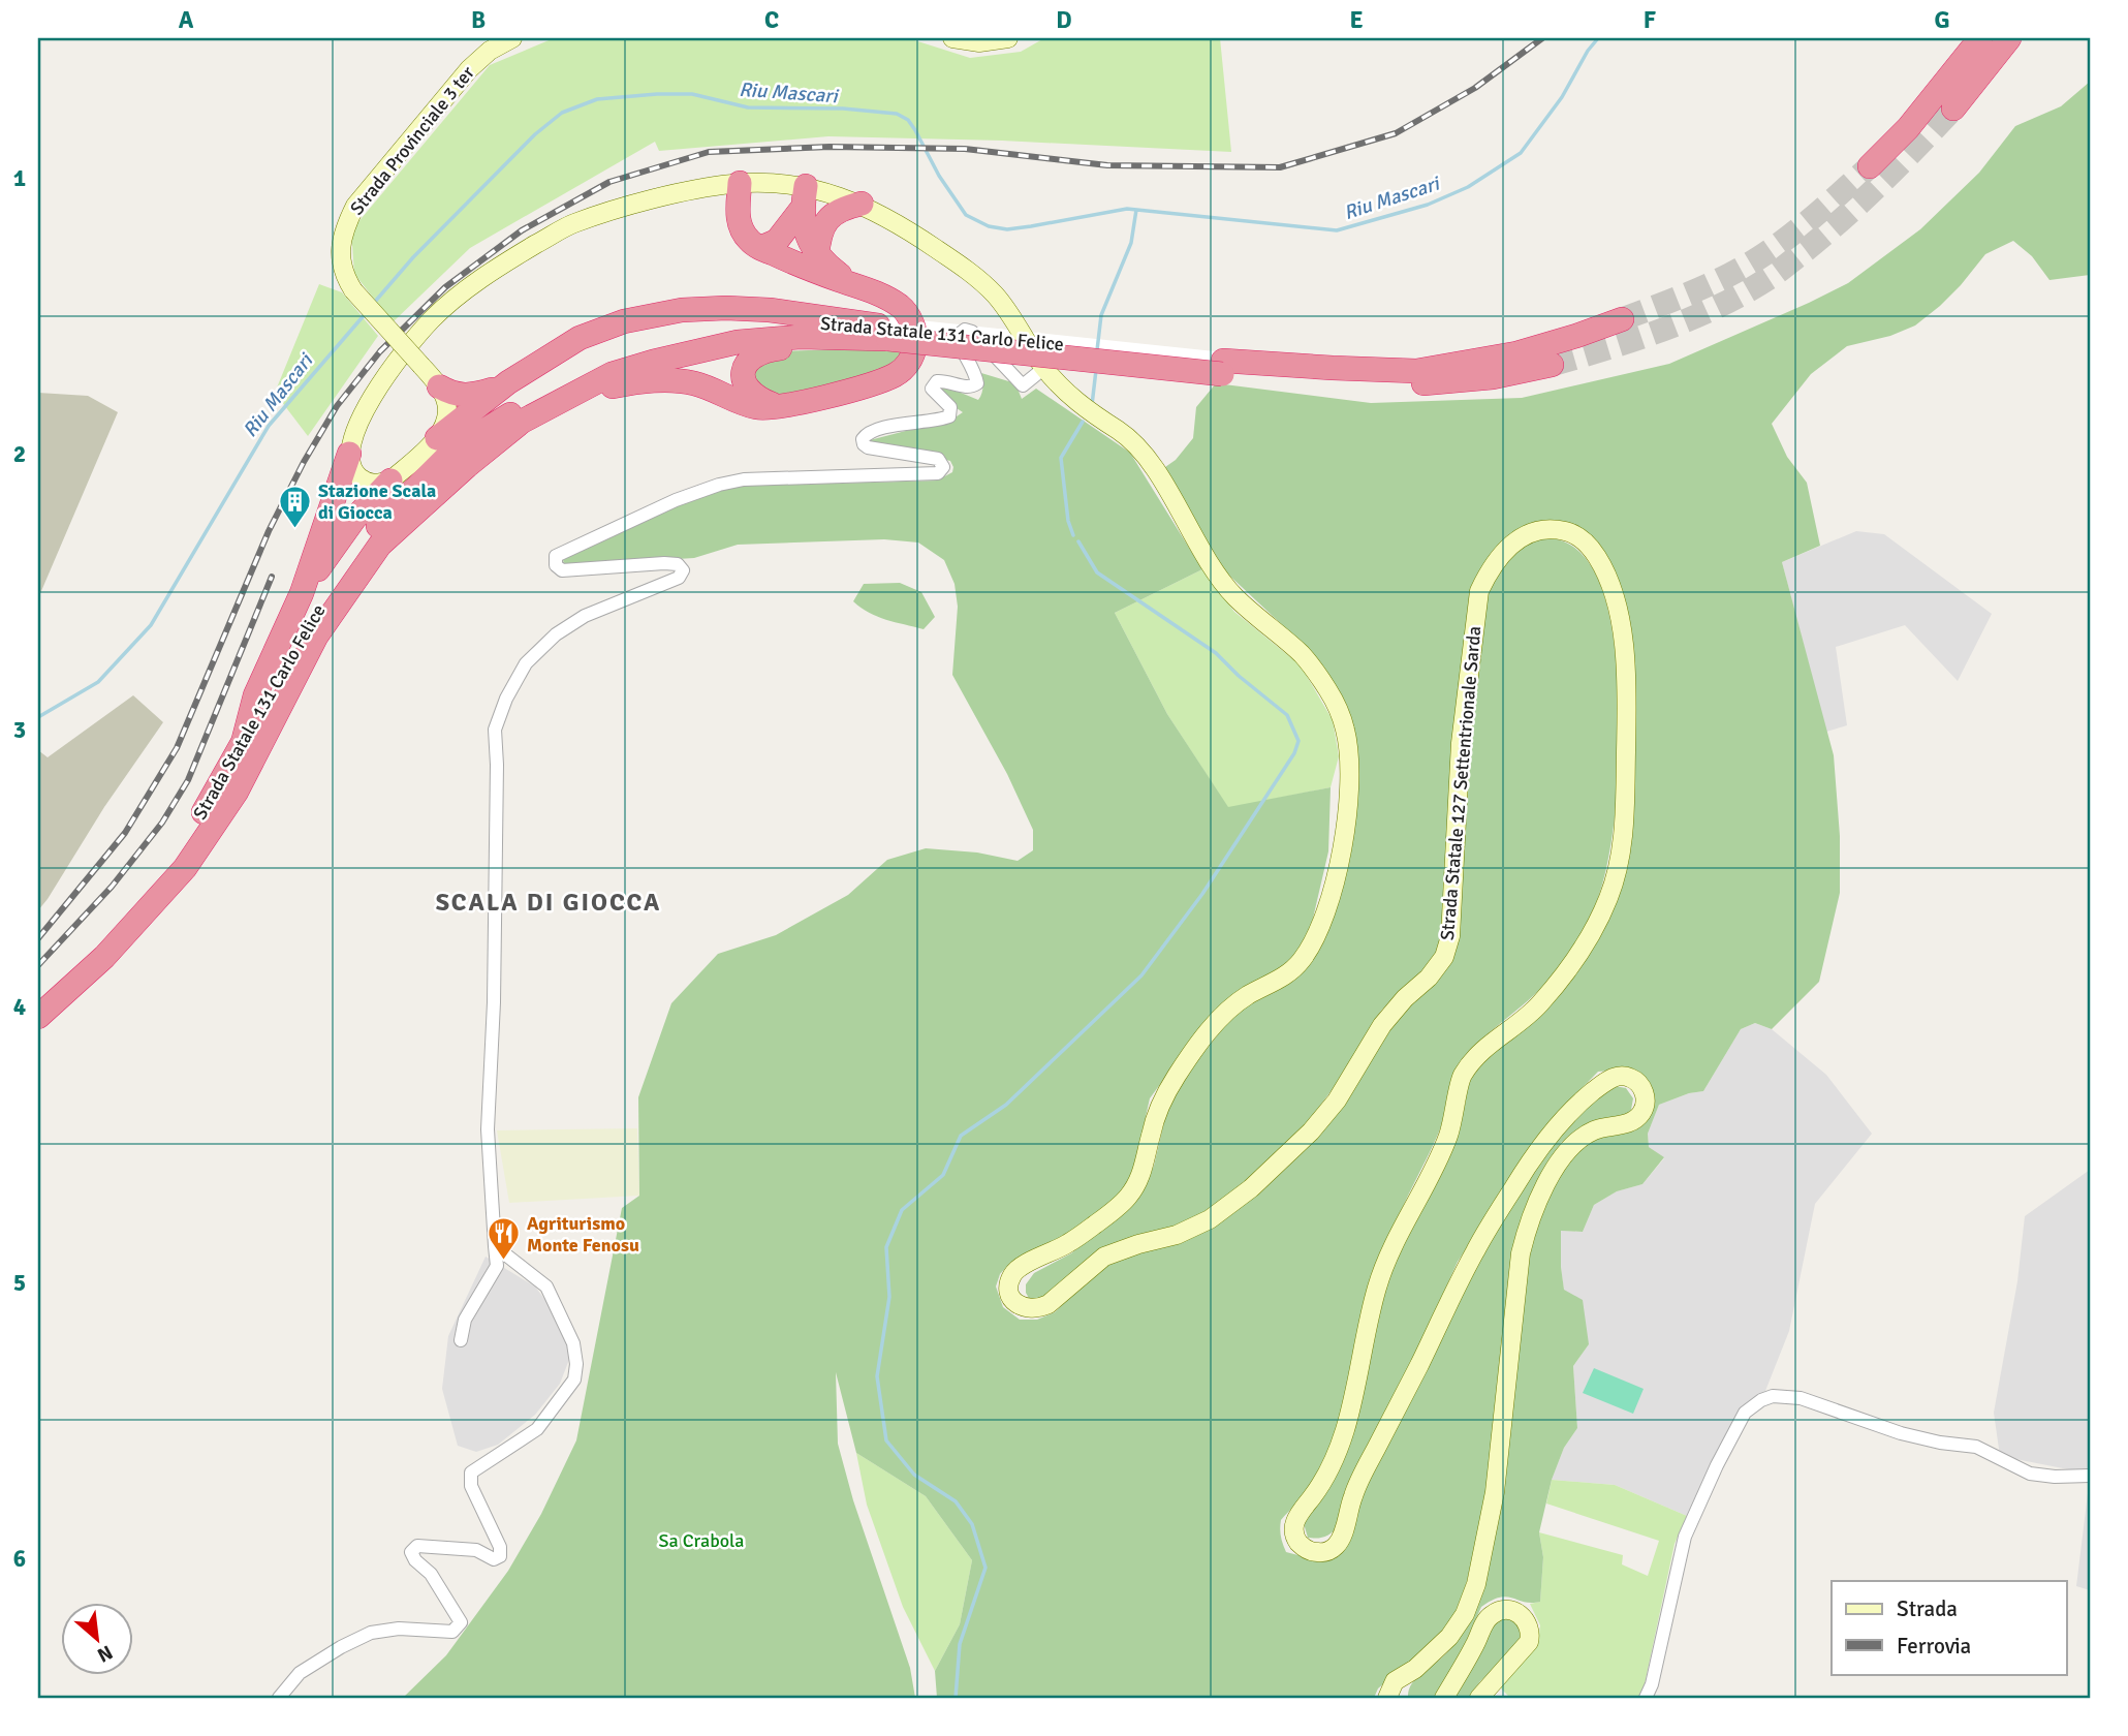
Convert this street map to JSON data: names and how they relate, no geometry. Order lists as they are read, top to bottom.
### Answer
{
  "streets": {
    "highway": ["Strada Statale 131 Carlo Felice"],
    "main road": ["Strada Provinciale 3 ter", "Strada Statale 127 Settentrionale Sarda"]
  },
  "districts": ["SCALA DI GIOCCA"],
  "water": ["Riu Mascari"],
  "parks": ["Sa Crabola"],
  "places": {
    "building": ["Stazione Scala di Giocca"],
    "restaurant": ["Agriturismo Monte Fenosu"]
  },
  "legend": ["Strada", "Ferrovia"],
  "north": "bottom right",
  "grid": {
    "columns": [
      "A",
      "B",
      "C",
      "D",
      "E",
      "F",
      "G"
    ],
    "rows": [
      "1",
      "2",
      "3",
      "4",
      "5",
      "6"
    ]
  }
}
